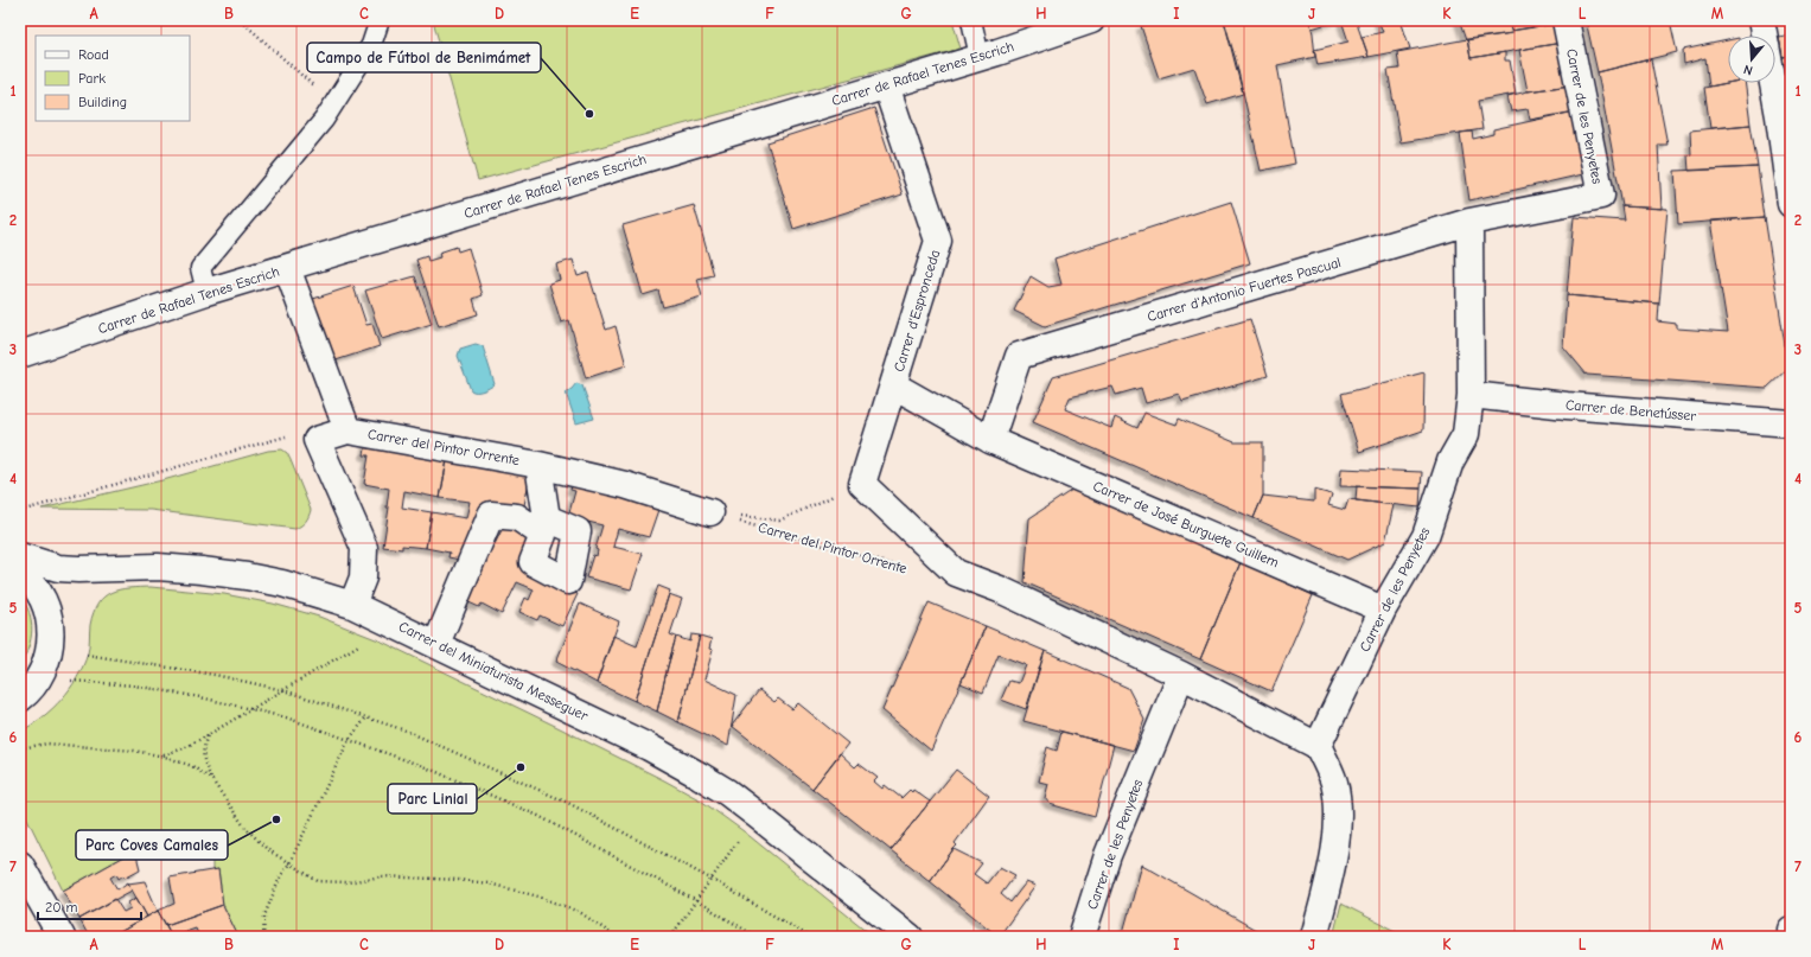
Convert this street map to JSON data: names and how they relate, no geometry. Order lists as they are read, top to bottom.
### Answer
{
  "streets": {
    "street": [
      "Carrer de Rafael Tenes Escrich",
      "Carrer de les Penyetes",
      "Carrer d'Antonio Fuertes Pascual",
      "Carrer d'Espronceda",
      "Carrer de Benetússer",
      "Carrer del Pintor Orrente",
      "Carrer de José Burguete Guillem",
      "Carrer del Miniaturista Messeguer"
    ]
  },
  "crossings": [
    ["Carrer de Rafael Tenes Escrich", "Carrer d'Espronceda"],
    ["Carrer de Rafael Tenes Escrich", "Carrer del Pintor Orrente"],
    ["Carrer de les Penyetes", "Carrer d'Antonio Fuertes Pascual"],
    ["Carrer de les Penyetes", "Carrer de Benetússer"],
    ["Carrer de les Penyetes", "Carrer de José Burguete Guillem"],
    ["Carrer d'Antonio Fuertes Pascual", "Carrer de José Burguete Guillem"],
    ["Carrer d'Espronceda", "Carrer del Pintor Orrente"],
    ["Carrer d'Espronceda", "Carrer de José Burguete Guillem"],
    ["Carrer del Pintor Orrente", "Carrer del Miniaturista Messeguer"]
  ],
  "places": ["Campo de Fútbol de Benimámet", "Parc Linial", "Parc Coves Camales"],
  "legend": ["Road", "Park", "Building"],
  "scale_bar": "20 m",
  "north": "bottom",
  "grid": {
    "columns": [
      "A",
      "B",
      "C",
      "D",
      "E",
      "F",
      "G",
      "H",
      "I",
      "J",
      "K",
      "L",
      "M"
    ],
    "rows": [
      "1",
      "2",
      "3",
      "4",
      "5",
      "6",
      "7"
    ]
  }
}
